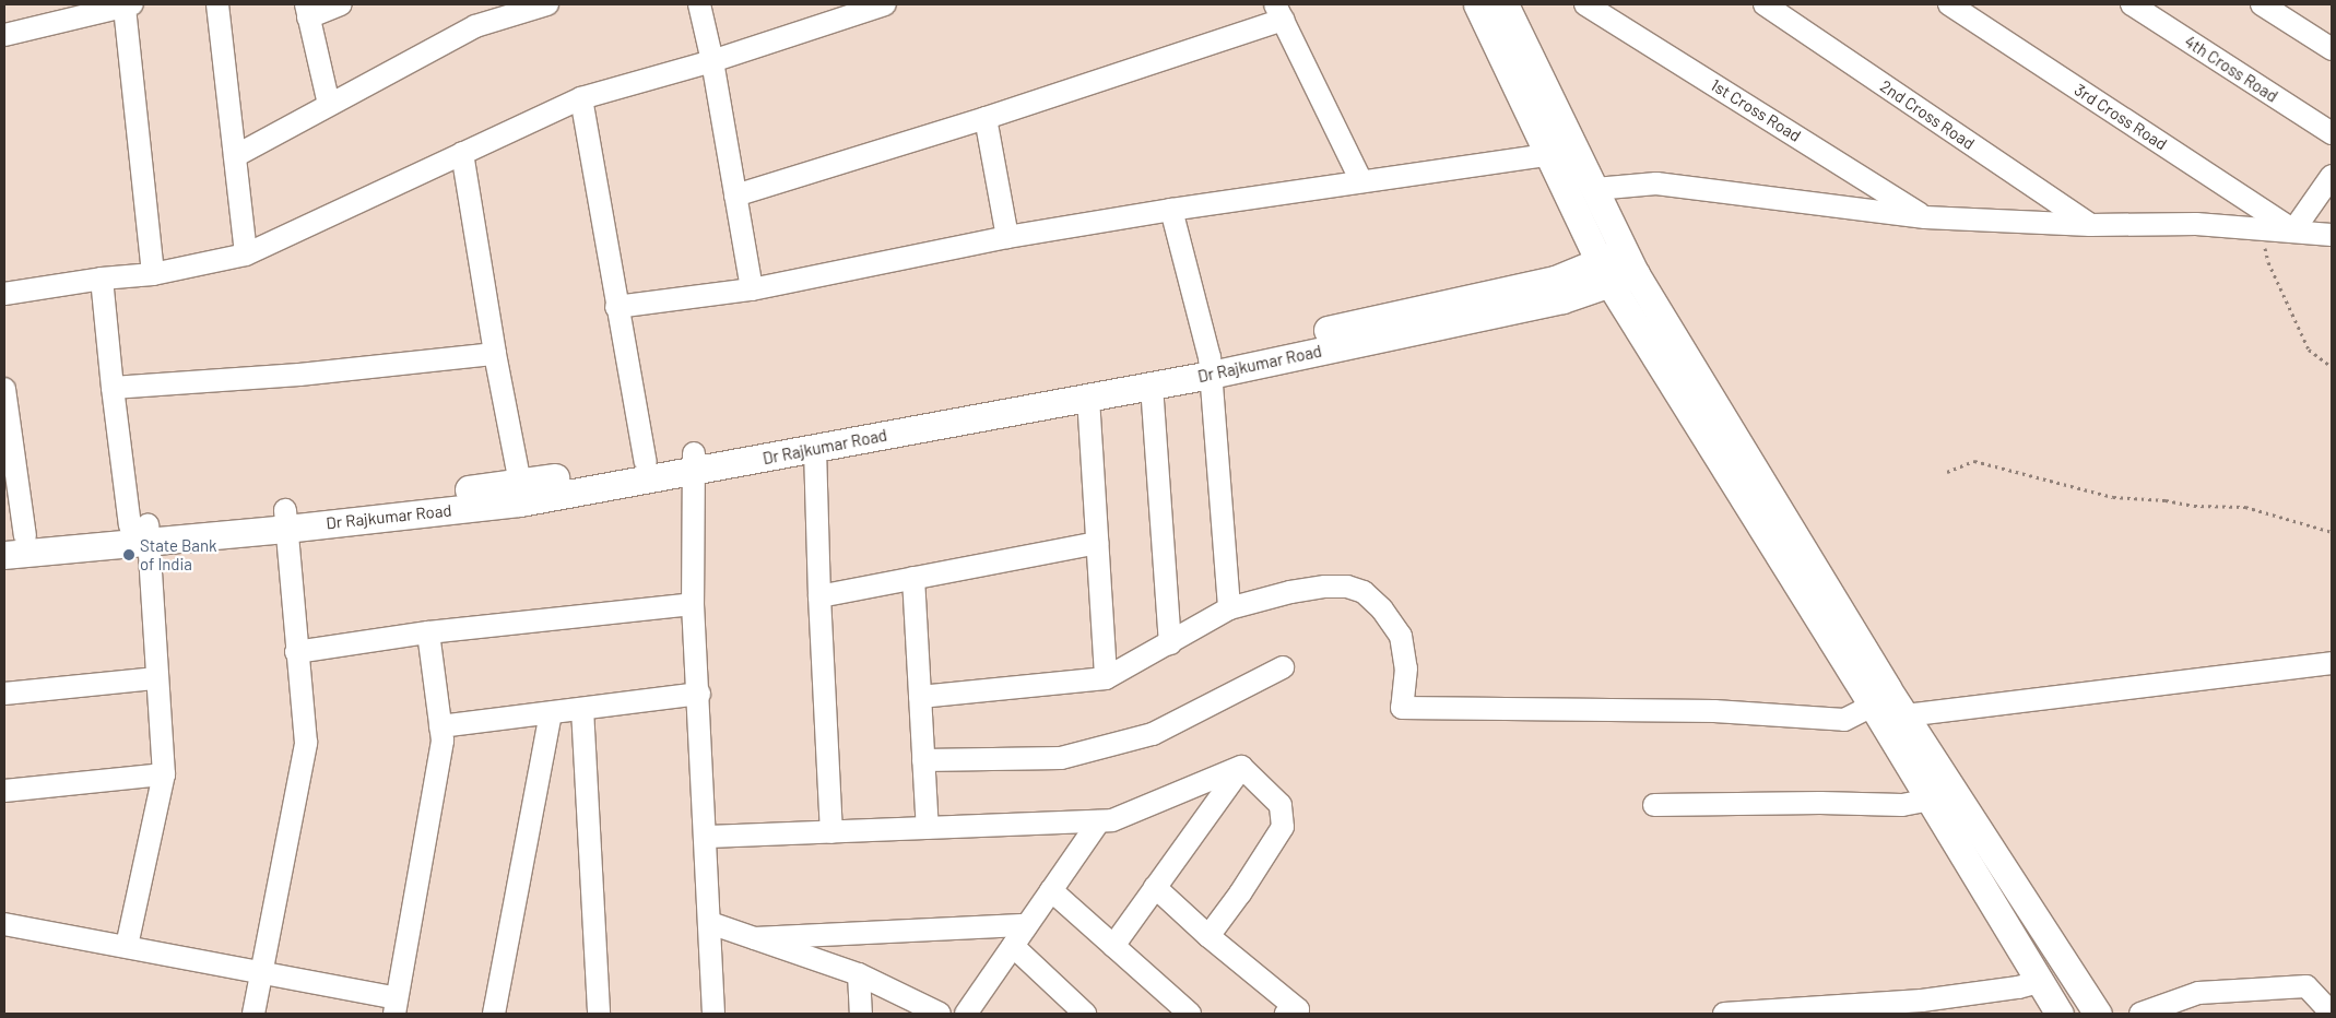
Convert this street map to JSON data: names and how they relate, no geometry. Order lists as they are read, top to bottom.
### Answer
{
  "streets": {
    "main road": ["Dr Rajkumar Road"],
    "street": [
      "4th Cross Road",
      "1st Cross Road",
      "2nd Cross Road",
      "3rd Cross Road"
    ]
  },
  "places": ["State Bank of India"]
}
